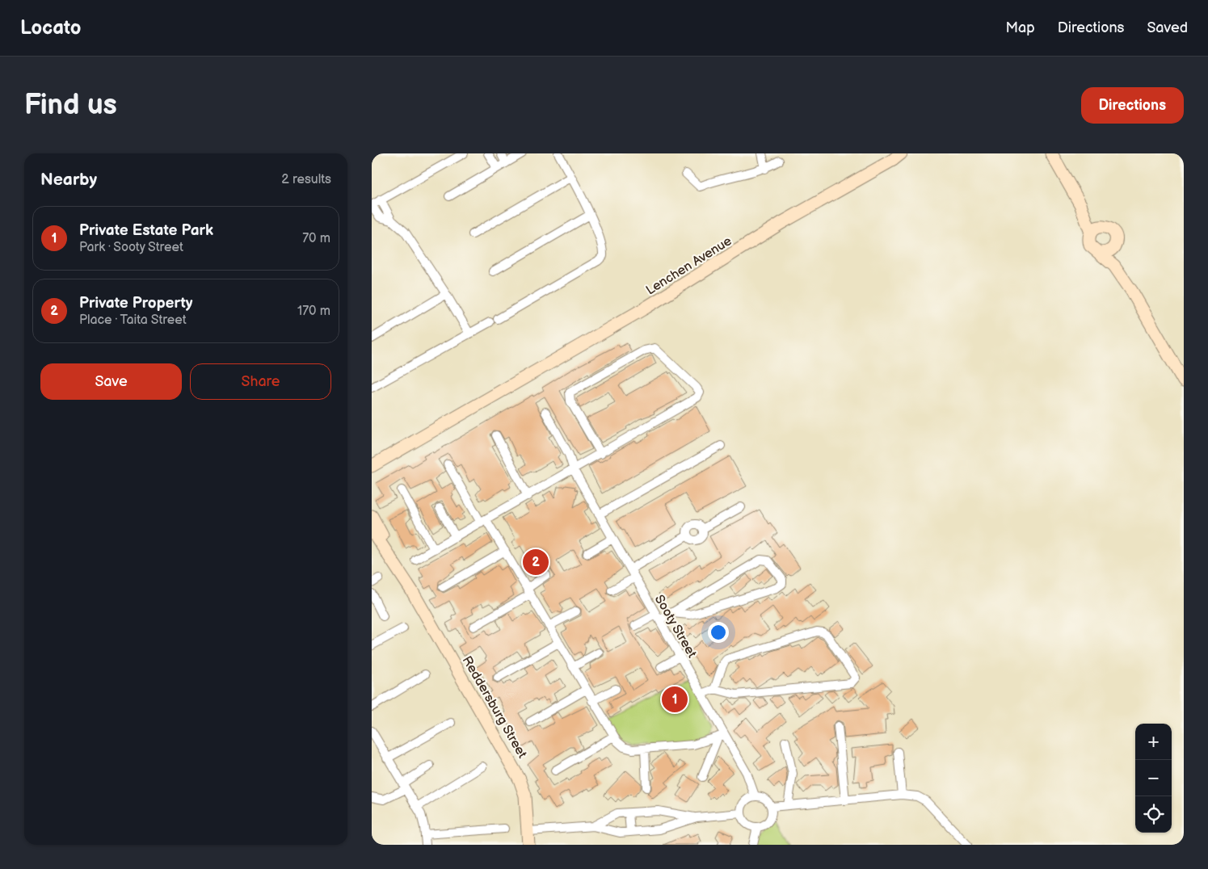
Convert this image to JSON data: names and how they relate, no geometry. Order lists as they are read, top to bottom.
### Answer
{
  "streets": {
    "street": ["Lenchen Avenue", "Sooty Street", "Reddersburg Street"]
  },
  "page": {
    "header": "Locato",
    "nav": ["Map", "Directions", "Saved"],
    "buttons": [
      "Directions",
      ["Save", "Share"]
    ],
    "title": "Find us",
    "heading": ["Nearby", "2 results"],
    "list": [
      {
        "mark": "1",
        "name": "Private Estate Park",
        "note": "Park · Sooty Street",
        "value": "70 m"
      },
      {
        "mark": "2",
        "name": "Private Property",
        "note": "Place · Taita Street",
        "value": "170 m"
      }
    ],
    "pins": ["2", "1"],
    "map_buttons": ["+", "−"]
  }
}
